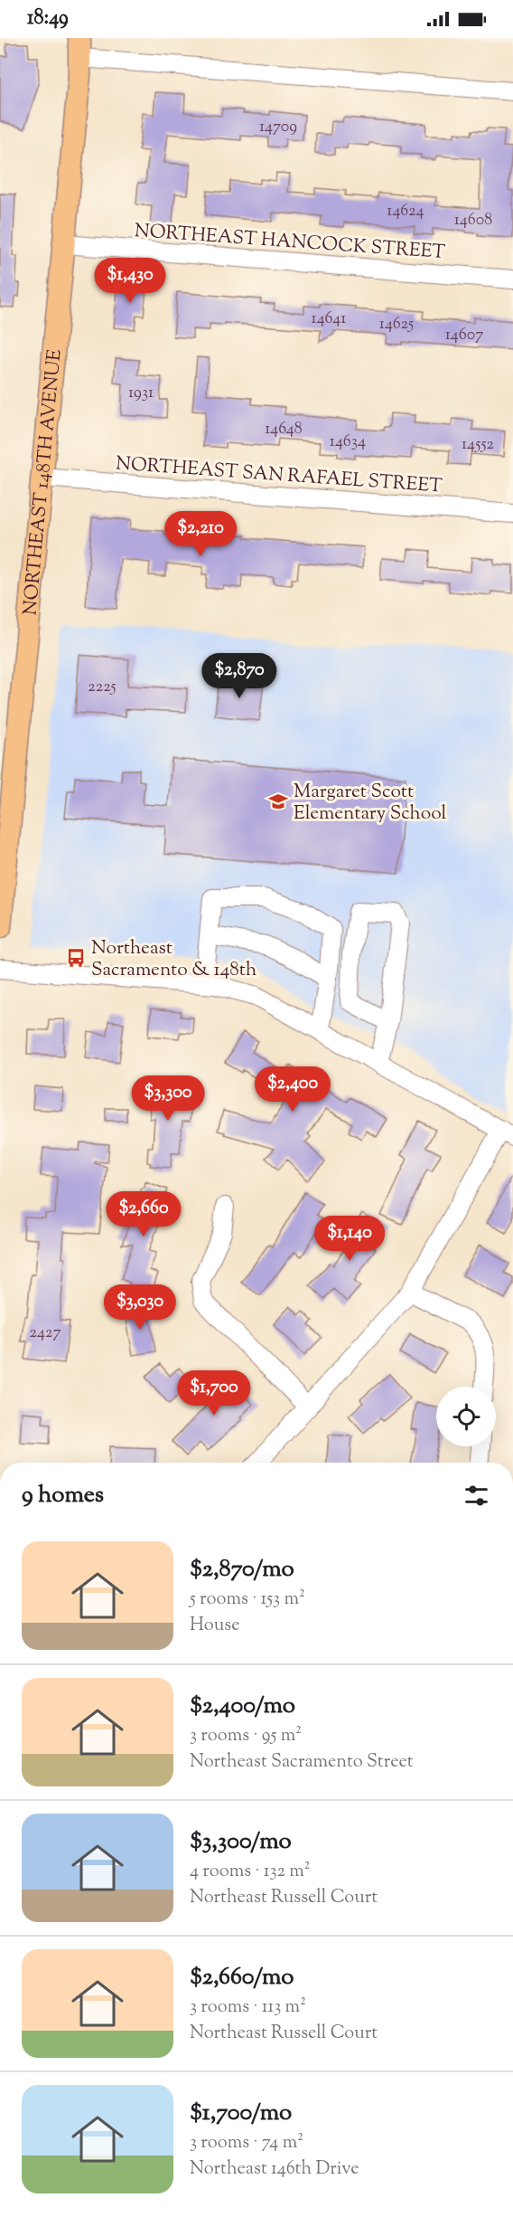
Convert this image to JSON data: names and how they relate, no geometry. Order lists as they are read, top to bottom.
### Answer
{
  "streets": {
    "main road": ["NORTHEAST 148TH AVENUE"],
    "street": ["NORTHEAST HANCOCK STREET", "NORTHEAST SAN RAFAEL STREET"]
  },
  "crossings": [
    ["NORTHEAST HANCOCK STREET", "NORTHEAST 148TH AVENUE"],
    ["NORTHEAST SAN RAFAEL STREET", "NORTHEAST 148TH AVENUE"]
  ],
  "places": {
    "school or university": ["Margaret Scott Elementary School"],
    "bus stop": ["Northeast Sacramento & 148th"]
  },
  "house_numbers": [
    "14709",
    "14624",
    "14608",
    "14641",
    "14625",
    "14607",
    "1931",
    "14648",
    "14634",
    "14552",
    "2225",
    "2427"
  ],
  "page": {
    "status": "18:49",
    "price": [
      "$1,430",
      "$2,210",
      "$2,870",
      "$2,400",
      "$3,300",
      "$2,660",
      "$1,140",
      "$3,030",
      "$1,700"
    ],
    "heading": "9 homes",
    "list": [
      {
        "name": "$2,870/mo",
        "note": "5 rooms · 153 m² · House"
      },
      {
        "name": "$2,400/mo",
        "note": "3 rooms · 95 m² · Northeast Sacramento Street"
      },
      {
        "name": "$3,300/mo",
        "note": "4 rooms · 132 m² · Northeast Russell Court"
      },
      {
        "name": "$2,660/mo",
        "note": "3 rooms · 113 m² · Northeast Russell Court"
      },
      {
        "name": "$1,700/mo",
        "note": "3 rooms · 74 m² · Northeast 146th Drive"
      }
    ]
  }
}
